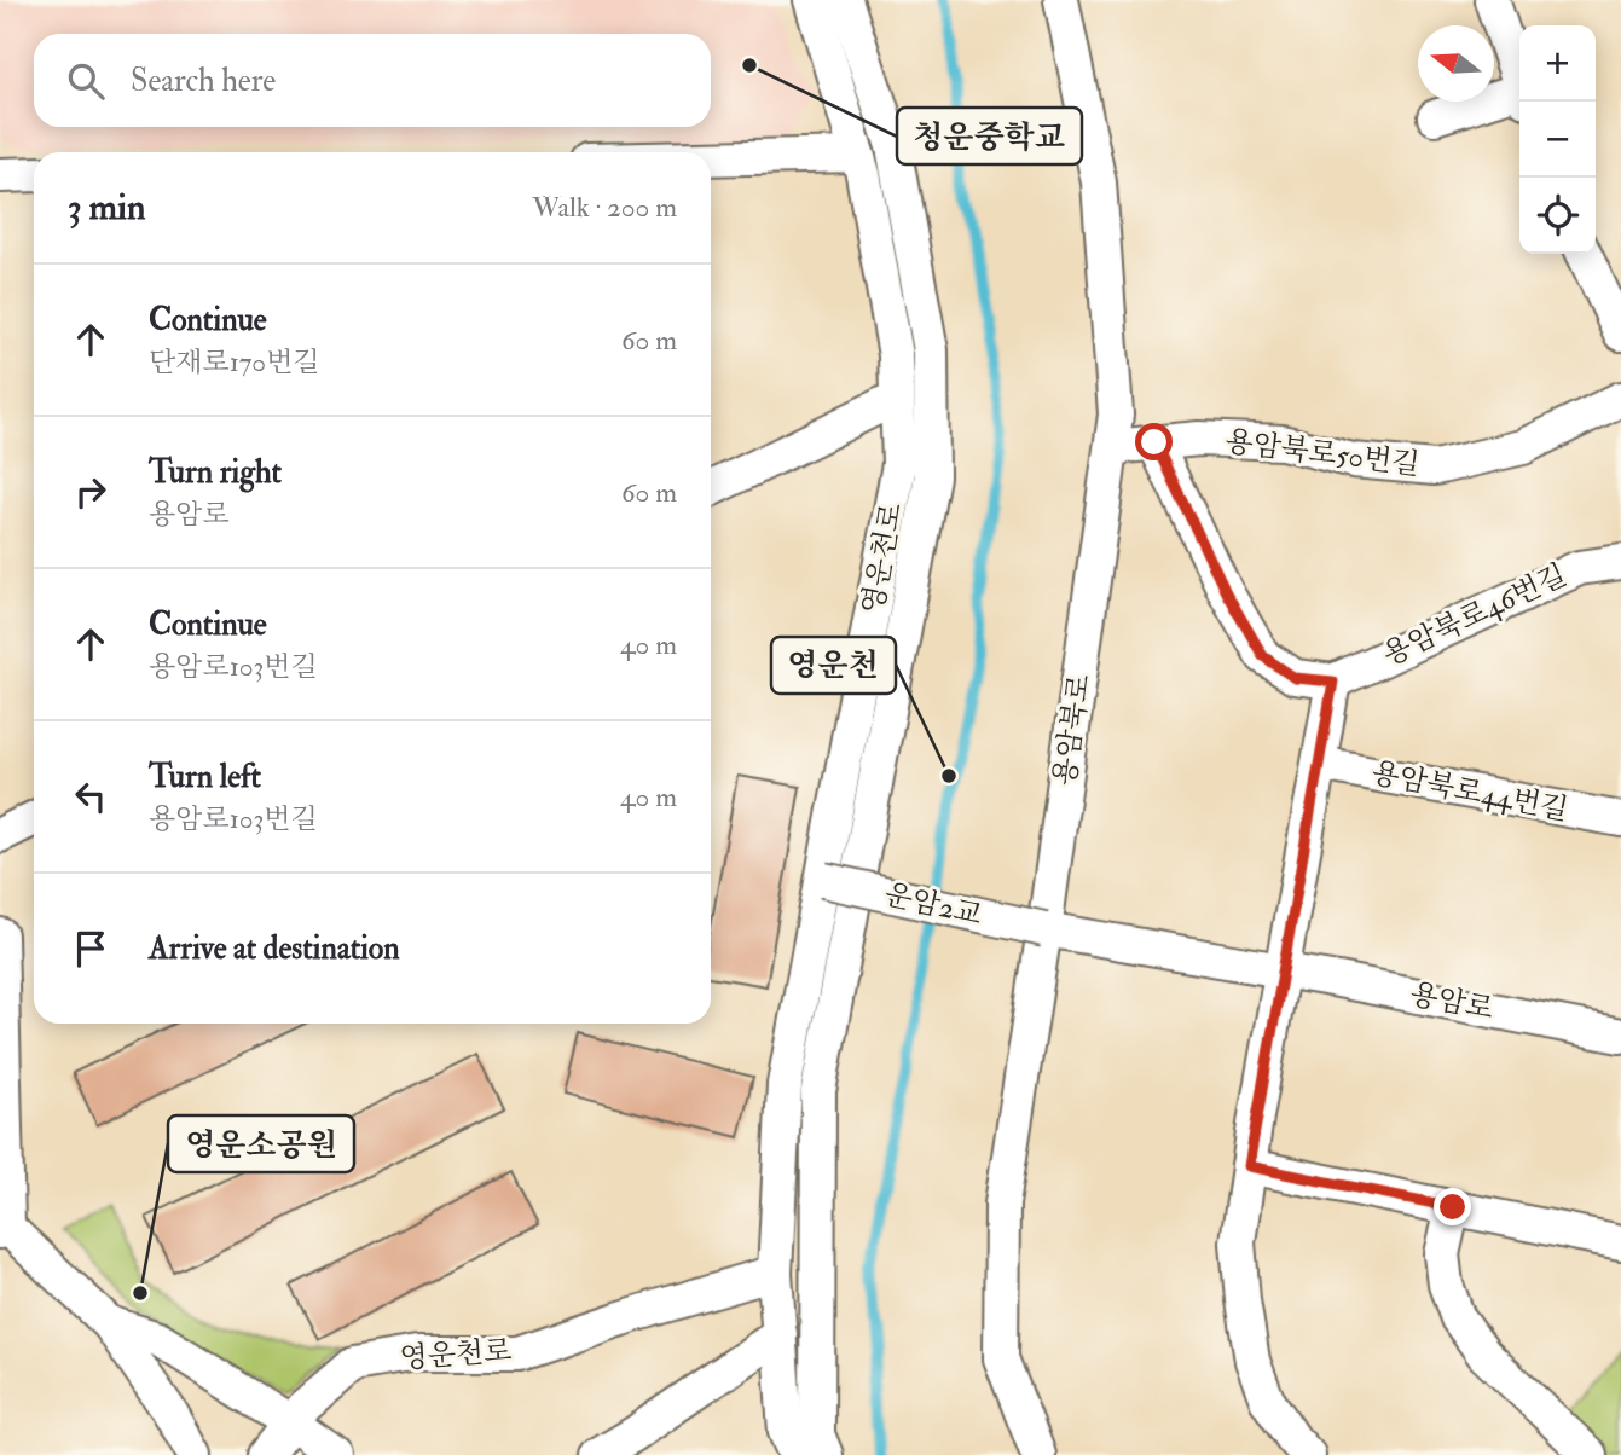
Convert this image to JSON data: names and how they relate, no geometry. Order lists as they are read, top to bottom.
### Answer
{
  "streets": {
    "street": [
      "용암북로50번길",
      "영운천로",
      "용암북로46번길",
      "용암북로",
      "용암북로44번길",
      "운암2교",
      "용암로"
    ]
  },
  "crossings": [
    ["용암북로50번길", "용암북로"],
    ["영운천로", "운암2교"],
    ["용암북로", "운암2교"],
    ["용암북로", "용암로"],
    ["운암2교", "용암로"]
  ],
  "places": ["청운중학교", "영운천", "영운소공원"],
  "north": "left",
  "page": {
    "map_buttons": ["+", "−"],
    "search": "Search here",
    "heading": ["3 min", "Walk · 200 m"],
    "list": [
      ["Continue", "단재로170번길", "60 m"],
      ["Turn right", "용암로", "60 m"],
      ["Continue", "용암로103번길", "40 m"],
      ["Turn left", "용암로103번길", "40 m"],
      "Arrive at destination"
    ]
  }
}
